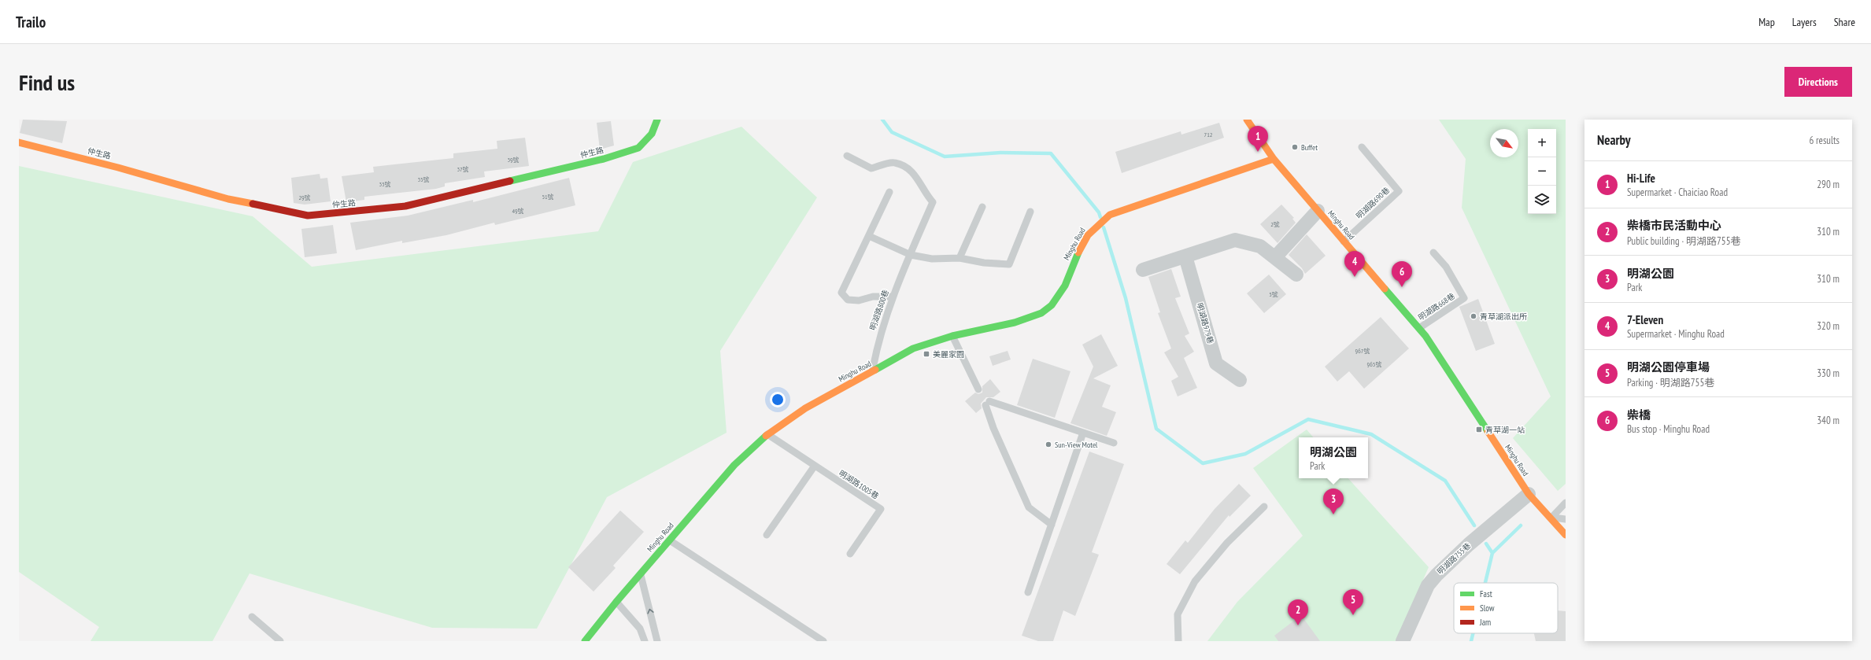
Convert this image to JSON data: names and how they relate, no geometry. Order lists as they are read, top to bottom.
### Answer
{
  "streets": {
    "street": [
      "仲生路",
      "Minghu Road",
      "明湖路979巷",
      "明湖路755巷"
    ],
    "lane": [
      "明湖路690巷",
      "明湖路668巷",
      "明湖路800巷",
      "明湖路1005巷"
    ]
  },
  "crossings": [
    ["明湖路690巷", "Minghu Road"],
    ["Minghu Road", "明湖路668巷"],
    ["Minghu Road", "明湖路800巷"],
    ["Minghu Road", "明湖路1005巷"],
    ["Minghu Road", "明湖路755巷"]
  ],
  "places": {
    "other": ["Buffet", "青草湖派出所", "Sun-View Motel"],
    "transit": ["美麗家園", "青草湖一站"]
  },
  "house_numbers": [
    "712",
    "39號",
    "37號",
    "35號",
    "33號",
    "51號",
    "29號",
    "49號",
    "2號",
    "5號",
    "967號",
    "965號"
  ],
  "legend": ["Fast", "Slow", "Jam"],
  "north": "bottom right",
  "page": {
    "header": "Trailo",
    "nav": ["Map", "Layers", "Share"],
    "buttons": "Directions",
    "title": "Find us",
    "heading": ["Nearby", "6 results"],
    "pins": [
      "1",
      "4",
      "6",
      "3",
      "5",
      "2"
    ],
    "map_buttons": ["+", "−"],
    "list": [
      {
        "mark": "1",
        "name": "Hi-Life",
        "note": "Supermarket · Chaiciao Road",
        "value": "290 m"
      },
      {
        "mark": "2",
        "name": "柴橋市民活動中心",
        "note": "Public building · 明湖路755巷",
        "value": "310 m"
      },
      {
        "mark": "3",
        "name": "明湖公園",
        "note": "Park",
        "value": "310 m"
      },
      {
        "mark": "4",
        "name": "7-Eleven",
        "note": "Supermarket · Minghu Road",
        "value": "320 m"
      },
      {
        "mark": "5",
        "name": "明湖公園停車場",
        "note": "Parking · 明湖路755巷",
        "value": "330 m"
      },
      {
        "mark": "6",
        "name": "柴橋",
        "note": "Bus stop · Minghu Road",
        "value": "340 m"
      }
    ],
    "popup": ["明湖公園", "Park"]
  }
}
